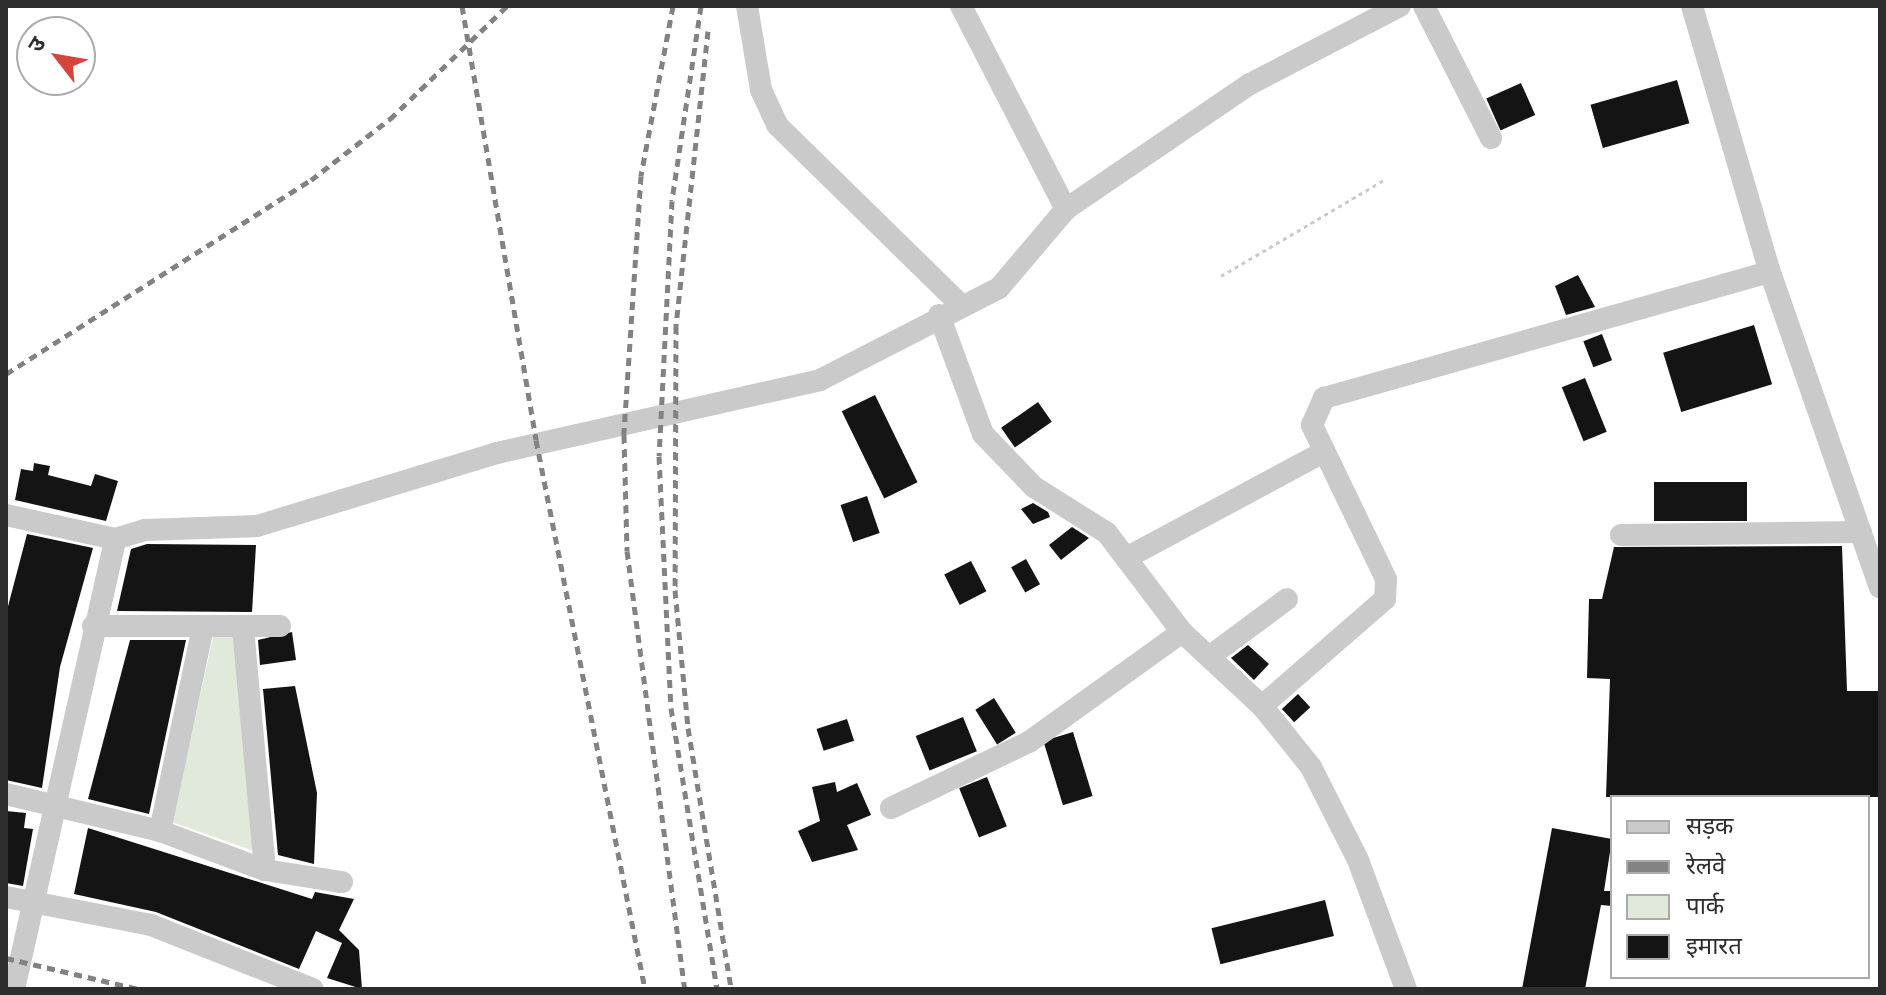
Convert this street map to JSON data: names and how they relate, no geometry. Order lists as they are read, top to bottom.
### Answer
{
  "legend": [
    "सड़क",
    "रेलवे",
    "पार्क",
    "इमारत"
  ],
  "north": "top left"
}
